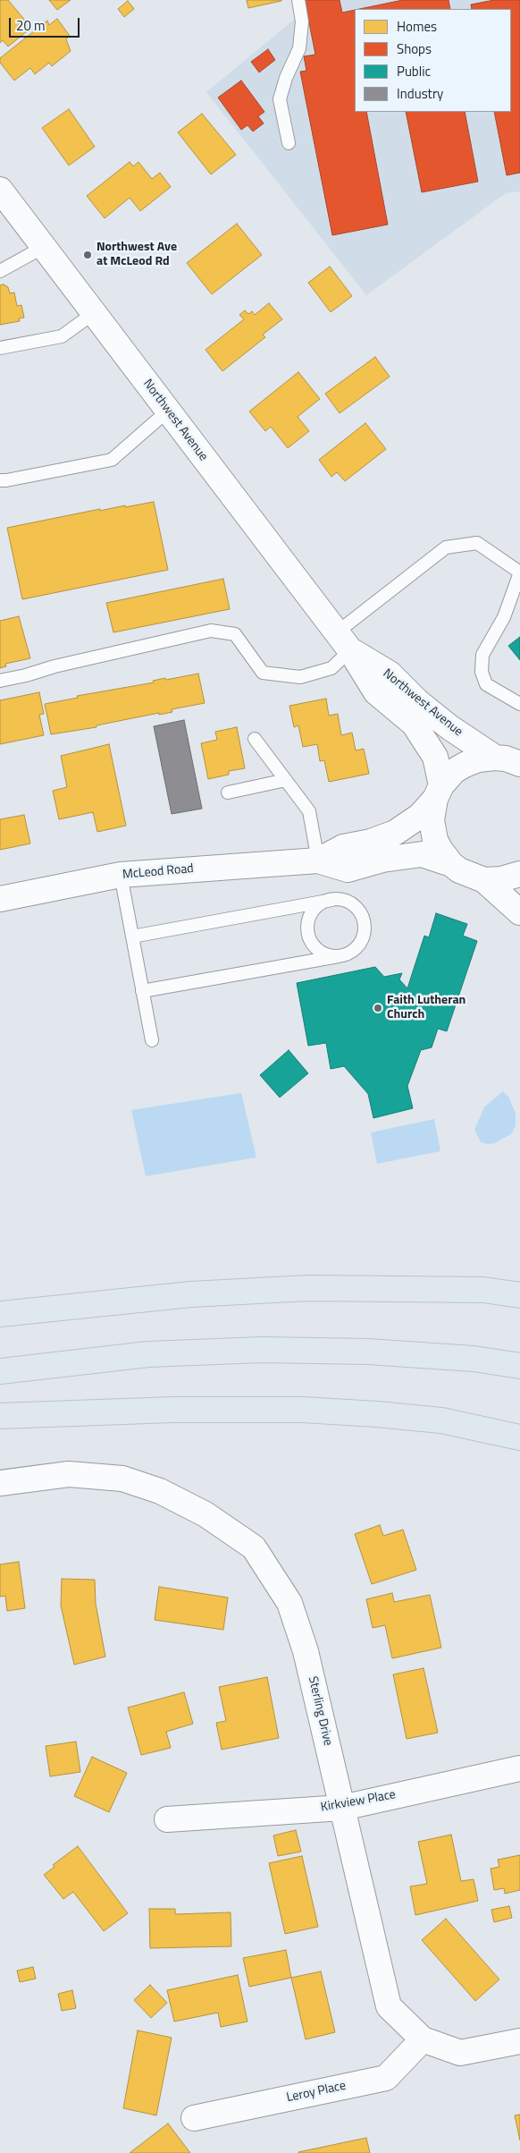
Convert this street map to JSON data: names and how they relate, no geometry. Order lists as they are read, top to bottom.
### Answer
{
  "streets": {
    "main road": [
      "Northwest Avenue",
      "McLeod Road",
      "Sterling Drive",
      "Kirkview Place",
      "Leroy Place"
    ]
  },
  "crossings": [
    ["Northwest Avenue", "McLeod Road"],
    ["Sterling Drive", "Kirkview Place"],
    ["Sterling Drive", "Leroy Place"]
  ],
  "places": ["Northwest Ave at McLeod Rd", "Faith Lutheran Church"],
  "legend": [
    "Homes",
    "Shops",
    "Public",
    "Industry"
  ],
  "scale_bar": "20 m"
}
